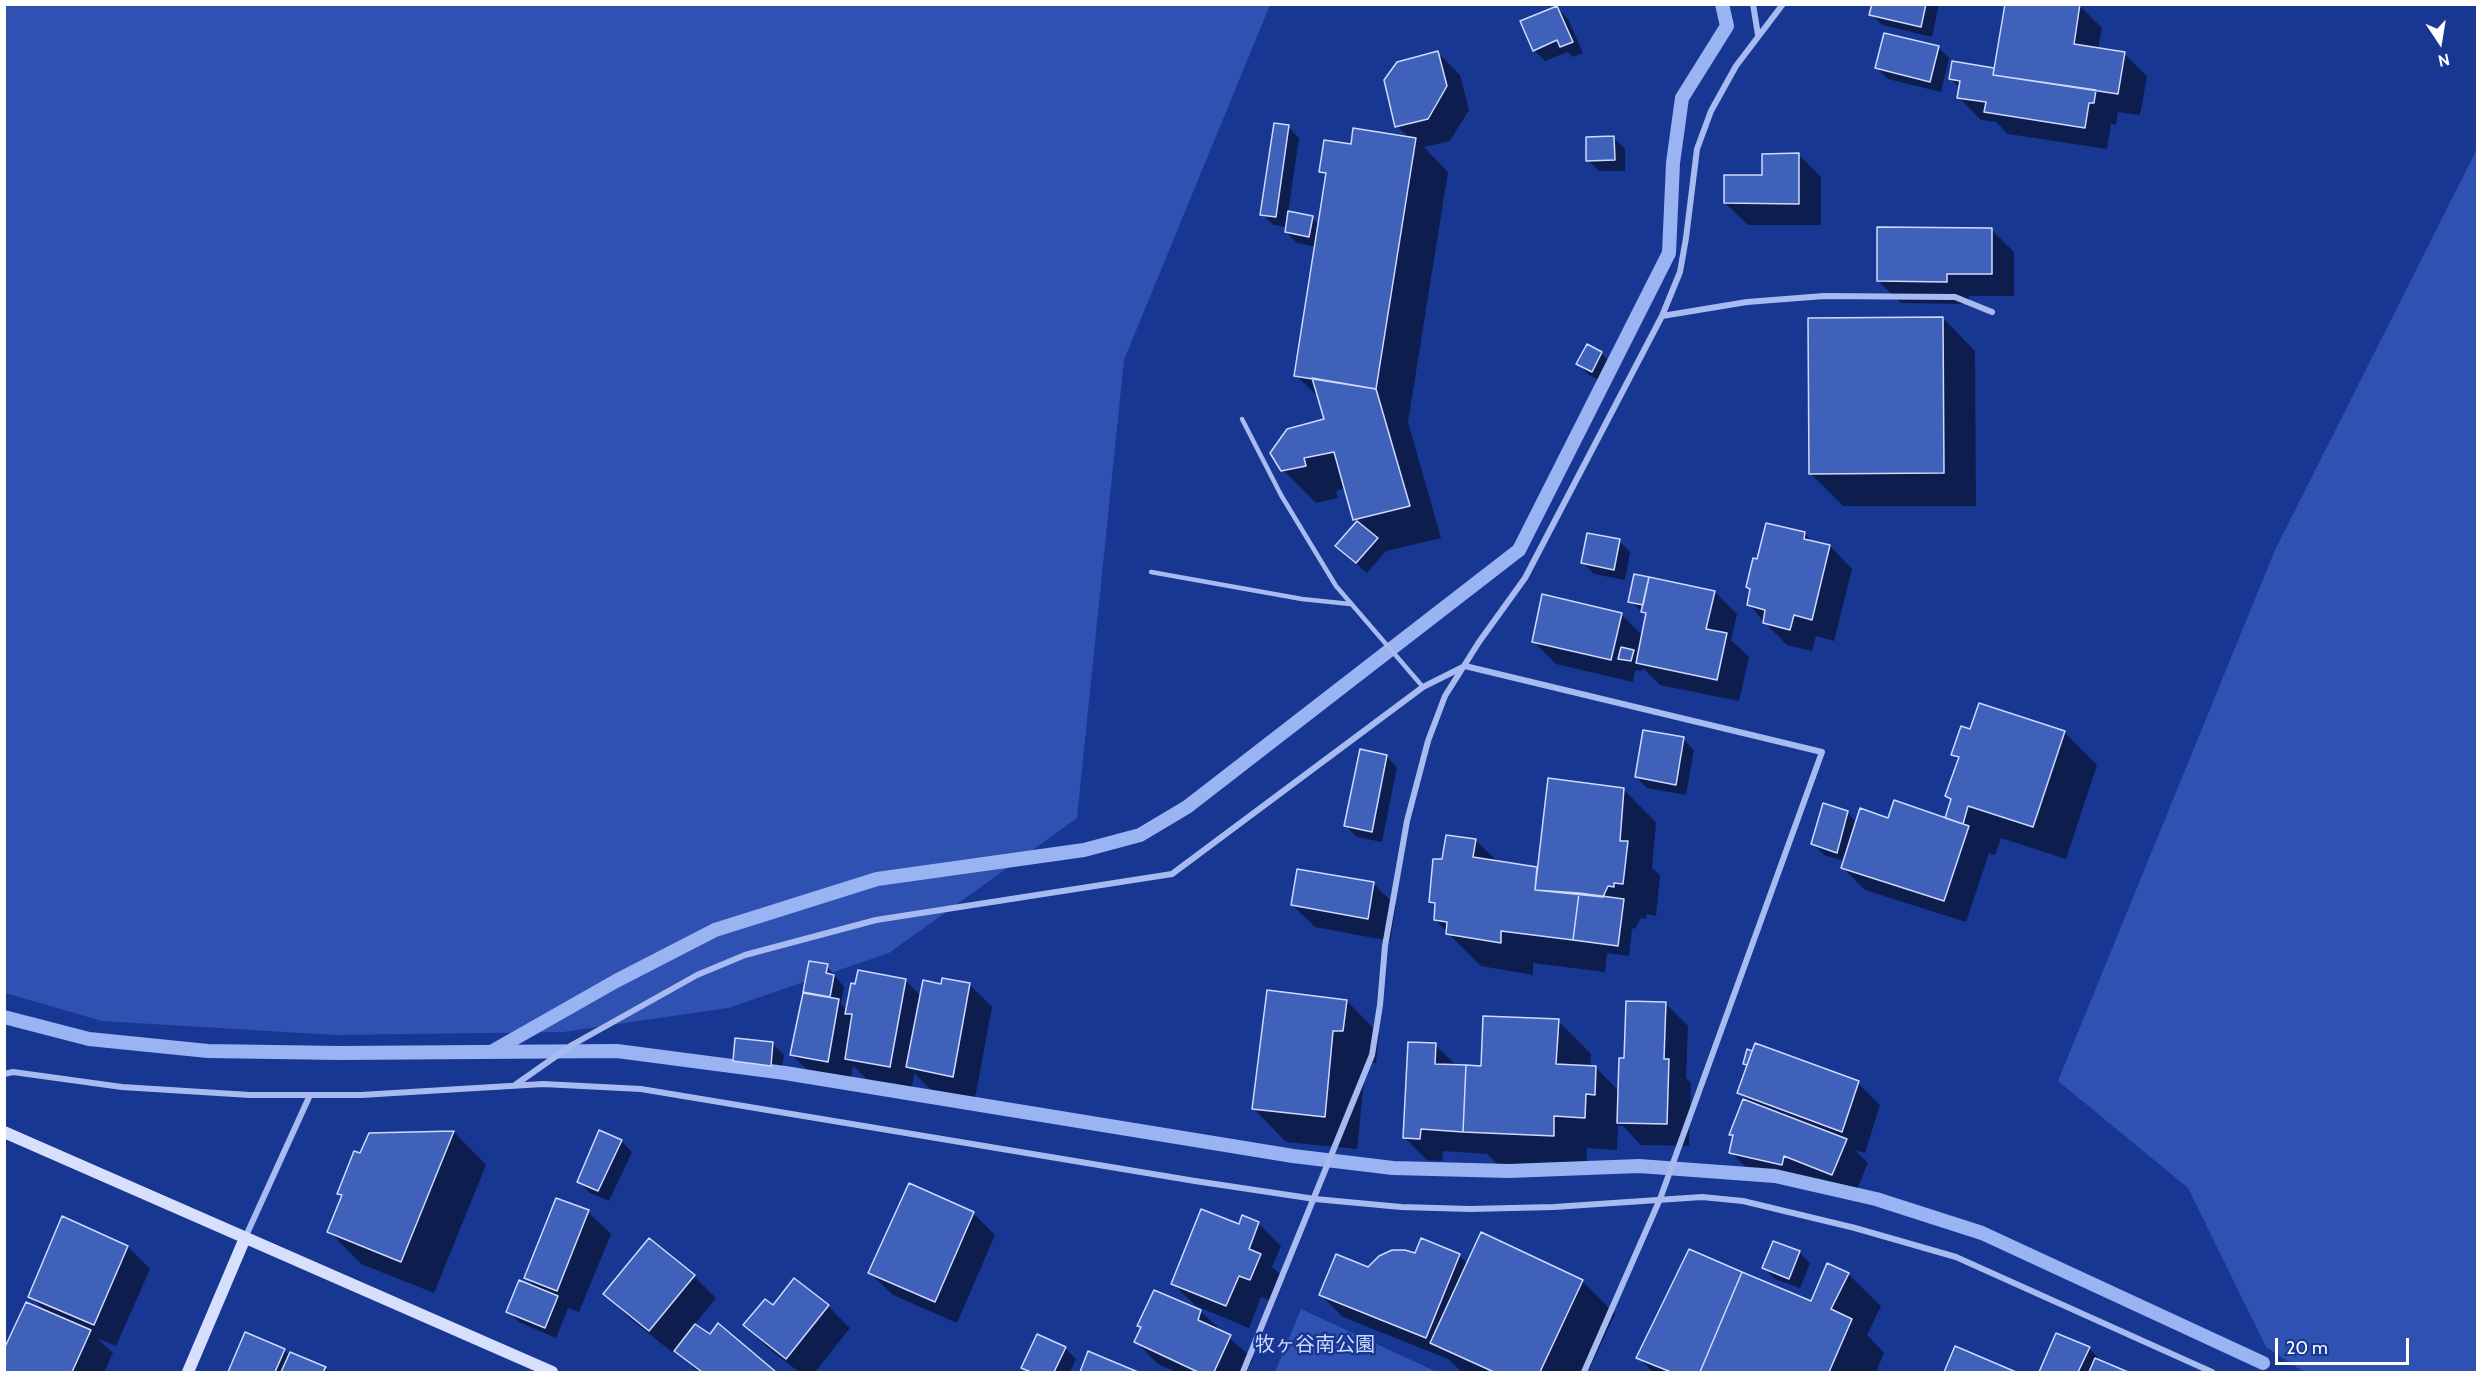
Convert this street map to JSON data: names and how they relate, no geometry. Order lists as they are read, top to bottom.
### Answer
{
  "parks": ["牧ヶ谷南公園"],
  "scale_bar": "20 m",
  "north": "bottom"
}
